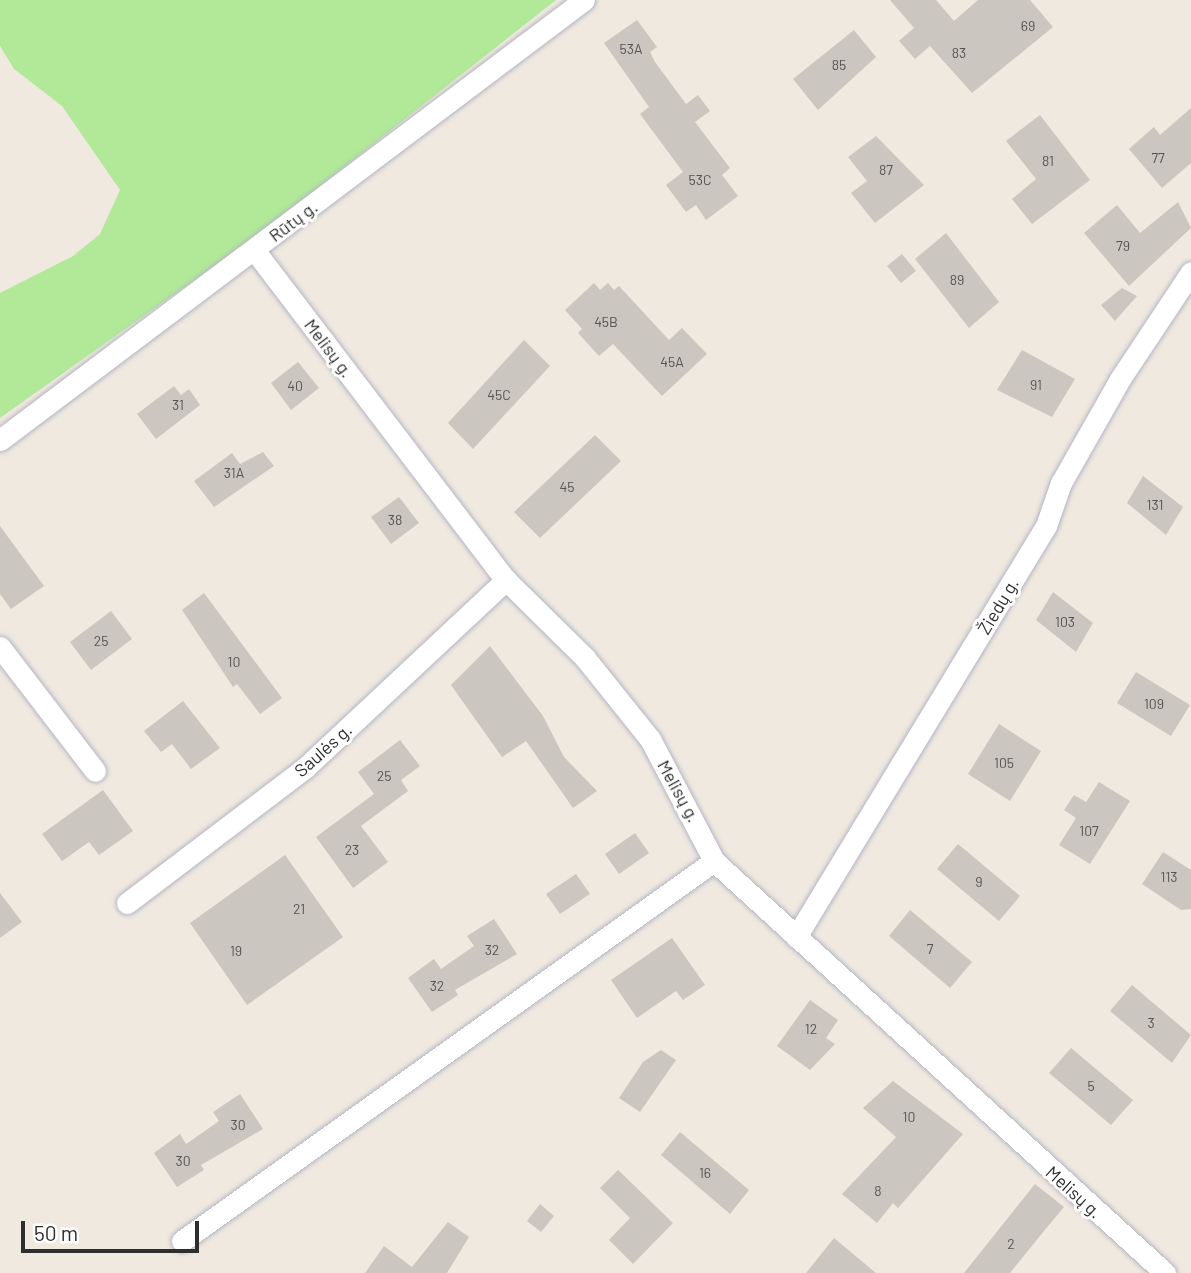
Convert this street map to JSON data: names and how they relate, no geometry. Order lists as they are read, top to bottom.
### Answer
{
  "streets": {
    "street": [
      "Rūtų g.",
      "Melisų g.",
      "Žiedų g.",
      "Saulės g."
    ]
  },
  "crossings": [
    ["Rūtų g.", "Melisų g."],
    ["Melisų g.", "Žiedų g."],
    ["Melisų g.", "Saulės g."]
  ],
  "house_numbers": [
    "69",
    "53A",
    "83",
    "85",
    "77",
    "81",
    "87",
    "53C",
    "79",
    "89",
    "45B",
    "45A",
    "91",
    "40",
    "45C",
    "31",
    "31A",
    "45",
    "131",
    "38",
    "103",
    "25",
    "10",
    "109",
    "105",
    "25",
    "107",
    "23",
    "113",
    "9",
    "21",
    "7",
    "32",
    "19",
    "32",
    "3",
    "12",
    "5",
    "10",
    "30",
    "30",
    "16",
    "8",
    "2"
  ],
  "scale_bar": "50 m"
}
